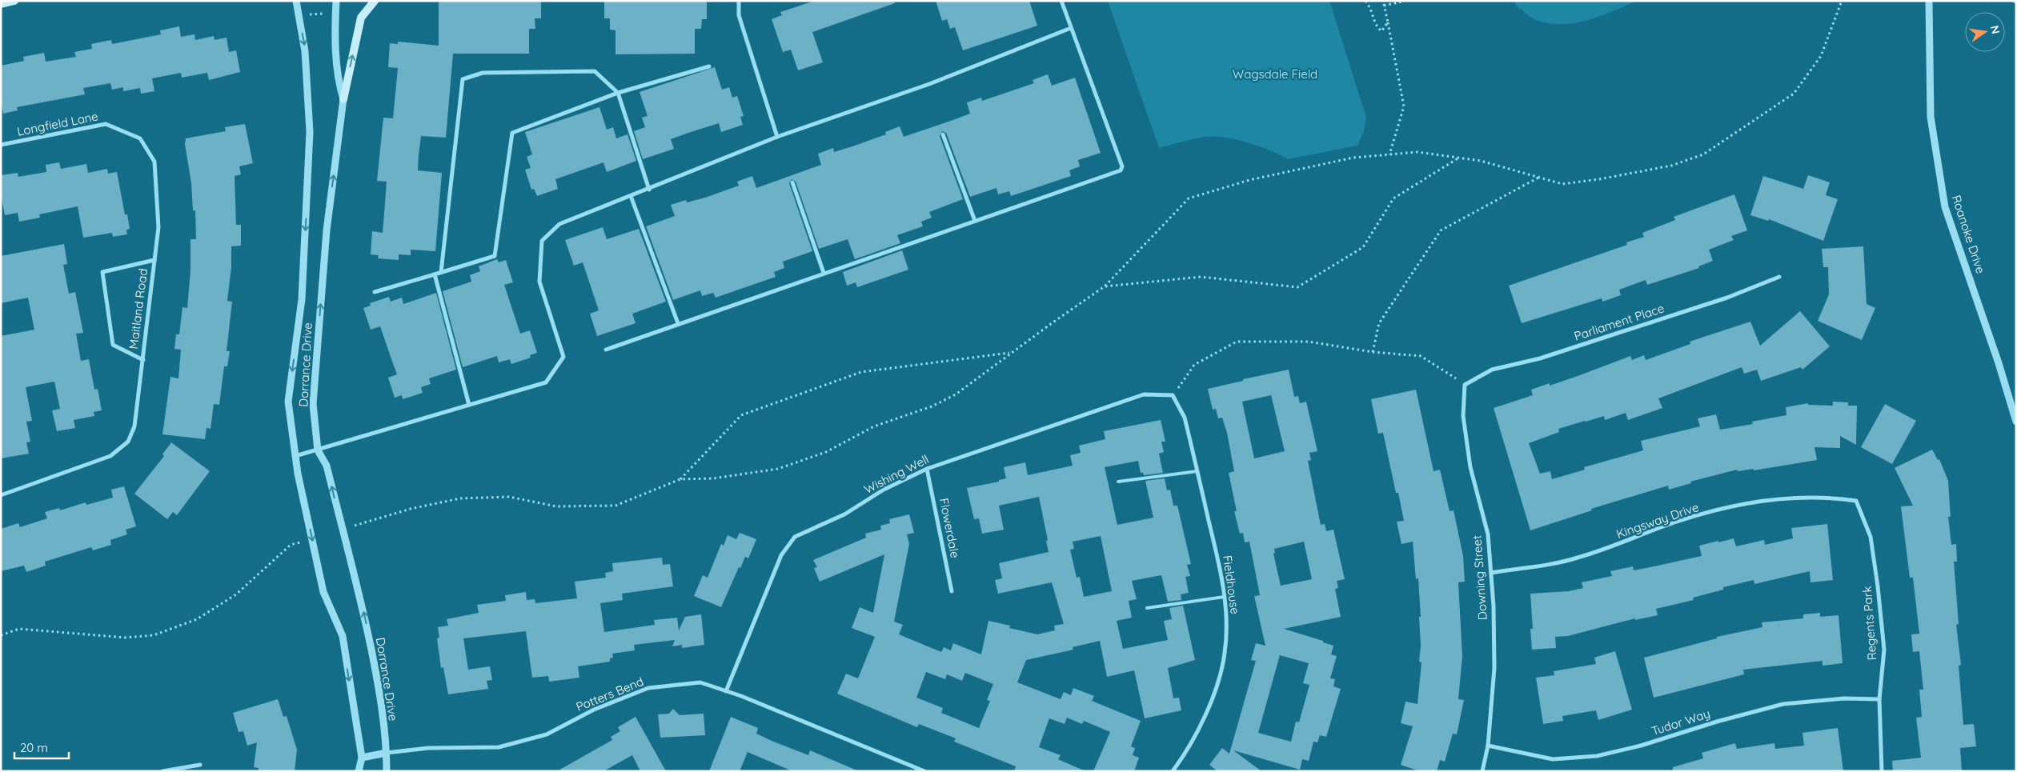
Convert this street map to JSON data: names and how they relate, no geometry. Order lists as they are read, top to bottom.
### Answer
{
  "streets": {
    "street": [
      "Longfield Lane",
      "Roanoke Drive",
      "Maitland Road",
      "Parliament Place",
      "Dorrance Drive",
      "Wishing Well",
      "Kingsway Drive",
      "Flowerdale",
      "Downing Street",
      "Fieldhouse",
      "Regents Park",
      "Potters Bend",
      "Tudor Way"
    ]
  },
  "crossings": [
    ["Longfield Lane", "Maitland Road"],
    ["Parliament Place", "Downing Street"],
    ["Dorrance Drive", "Potters Bend"],
    ["Wishing Well", "Flowerdale"],
    ["Wishing Well", "Fieldhouse"],
    ["Wishing Well", "Potters Bend"],
    ["Kingsway Drive", "Downing Street"],
    ["Kingsway Drive", "Regents Park"],
    ["Downing Street", "Tudor Way"],
    ["Regents Park", "Tudor Way"]
  ],
  "parks": ["Wagsdale Field"],
  "scale_bar": "20 m",
  "north": "right"
}
